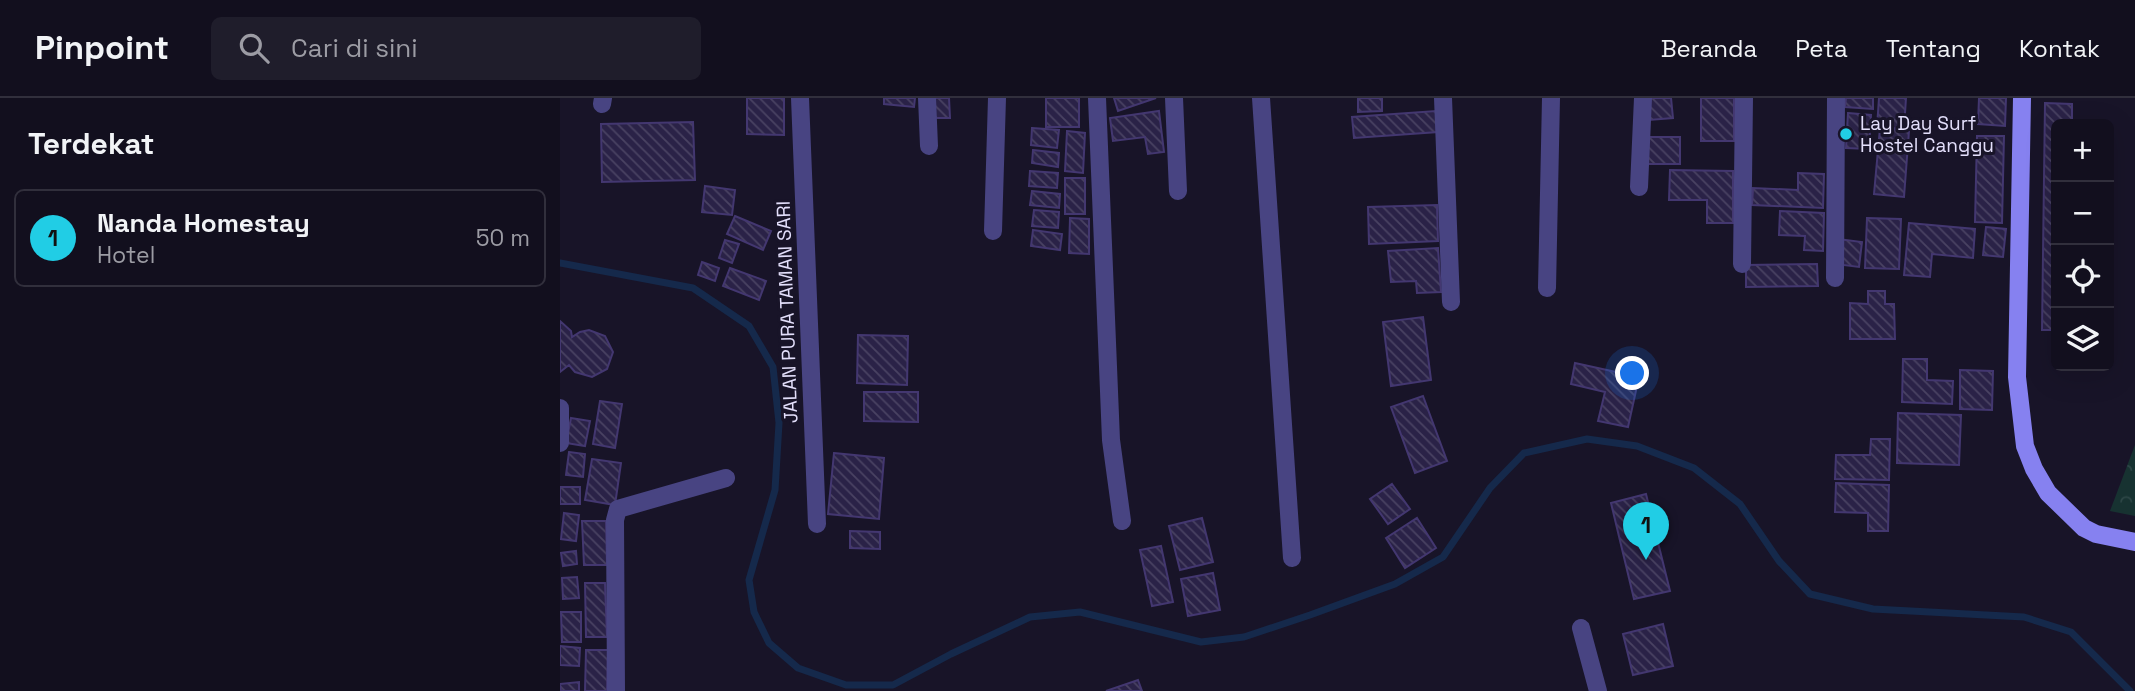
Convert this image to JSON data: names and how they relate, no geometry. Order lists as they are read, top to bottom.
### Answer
{
  "streets": {
    "street": ["JALAN PURA TAMAN SARI"]
  },
  "places": ["Lay Day Surf Hostel Canggu"],
  "page": {
    "header": "Pinpoint",
    "search": "Cari di sini",
    "nav": [
      "Beranda",
      "Peta",
      "Tentang",
      "Kontak"
    ],
    "heading": "Terdekat",
    "map_buttons": ["+", "−"],
    "list": [
      {
        "mark": "1",
        "name": "Nanda Homestay",
        "note": "Hotel",
        "value": "50 m"
      }
    ],
    "pins": "1"
  }
}
